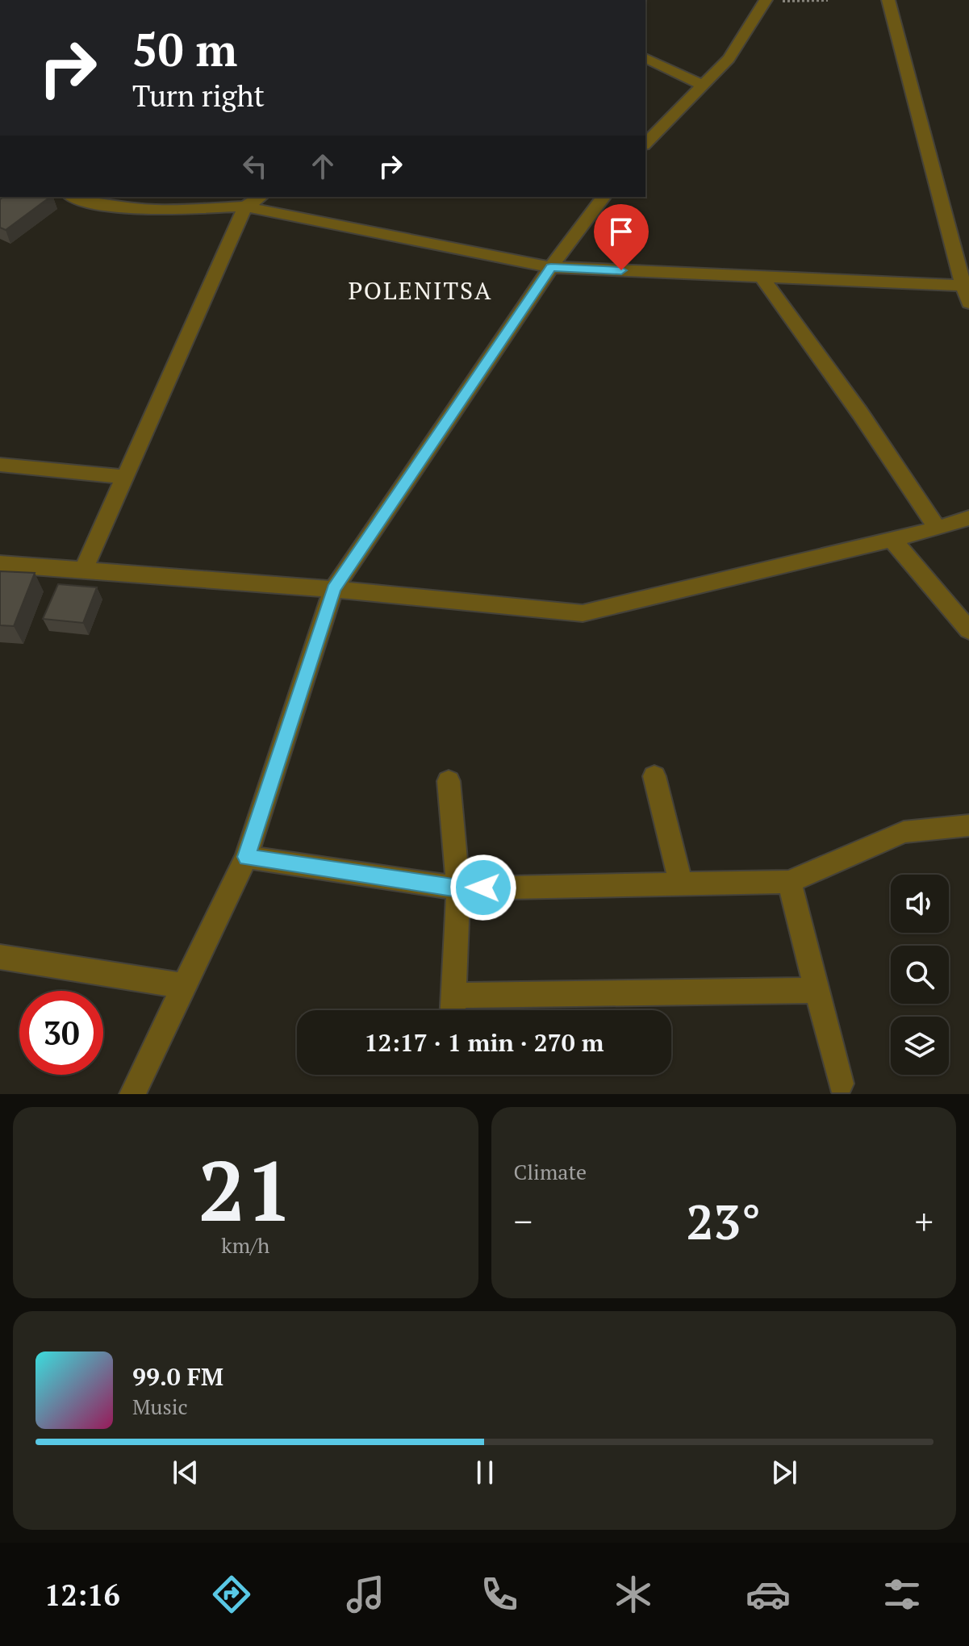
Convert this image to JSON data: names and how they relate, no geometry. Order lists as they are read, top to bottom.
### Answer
{
  "districts": ["POLENITSA"],
  "page": {
    "turn": ["50 m", "Turn right"],
    "limit": "30",
    "trip": "12:17 · 1 min · 270 m",
    "tile": [
      ["21", "km/h"],
      "Climate"
    ],
    "heat": ["−", "23°", "+"],
    "song": ["99.0 FM", "Music"],
    "tabs": "12:16"
  }
}
